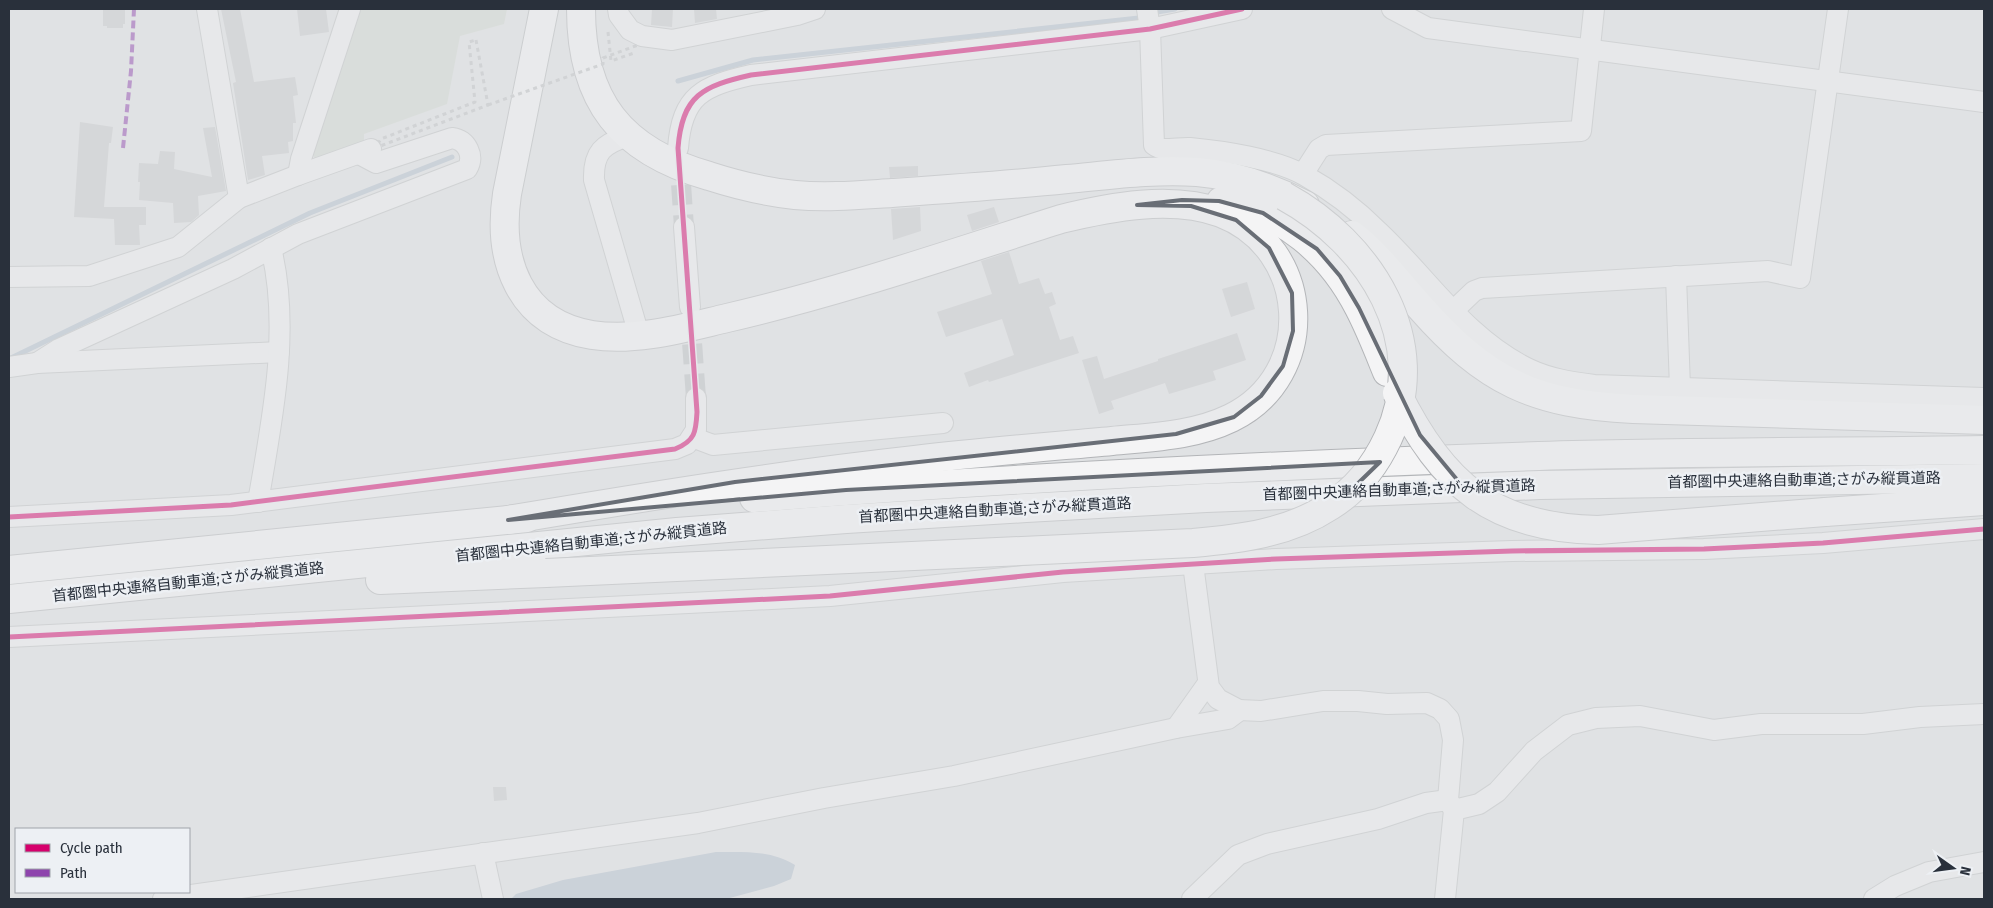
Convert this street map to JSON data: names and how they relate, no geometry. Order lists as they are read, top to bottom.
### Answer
{
  "streets": {
    "highway": ["首都圏中央連絡自動車道;さがみ縦貫道路"]
  },
  "legend": ["Cycle path", "Path"],
  "north": "right"
}
